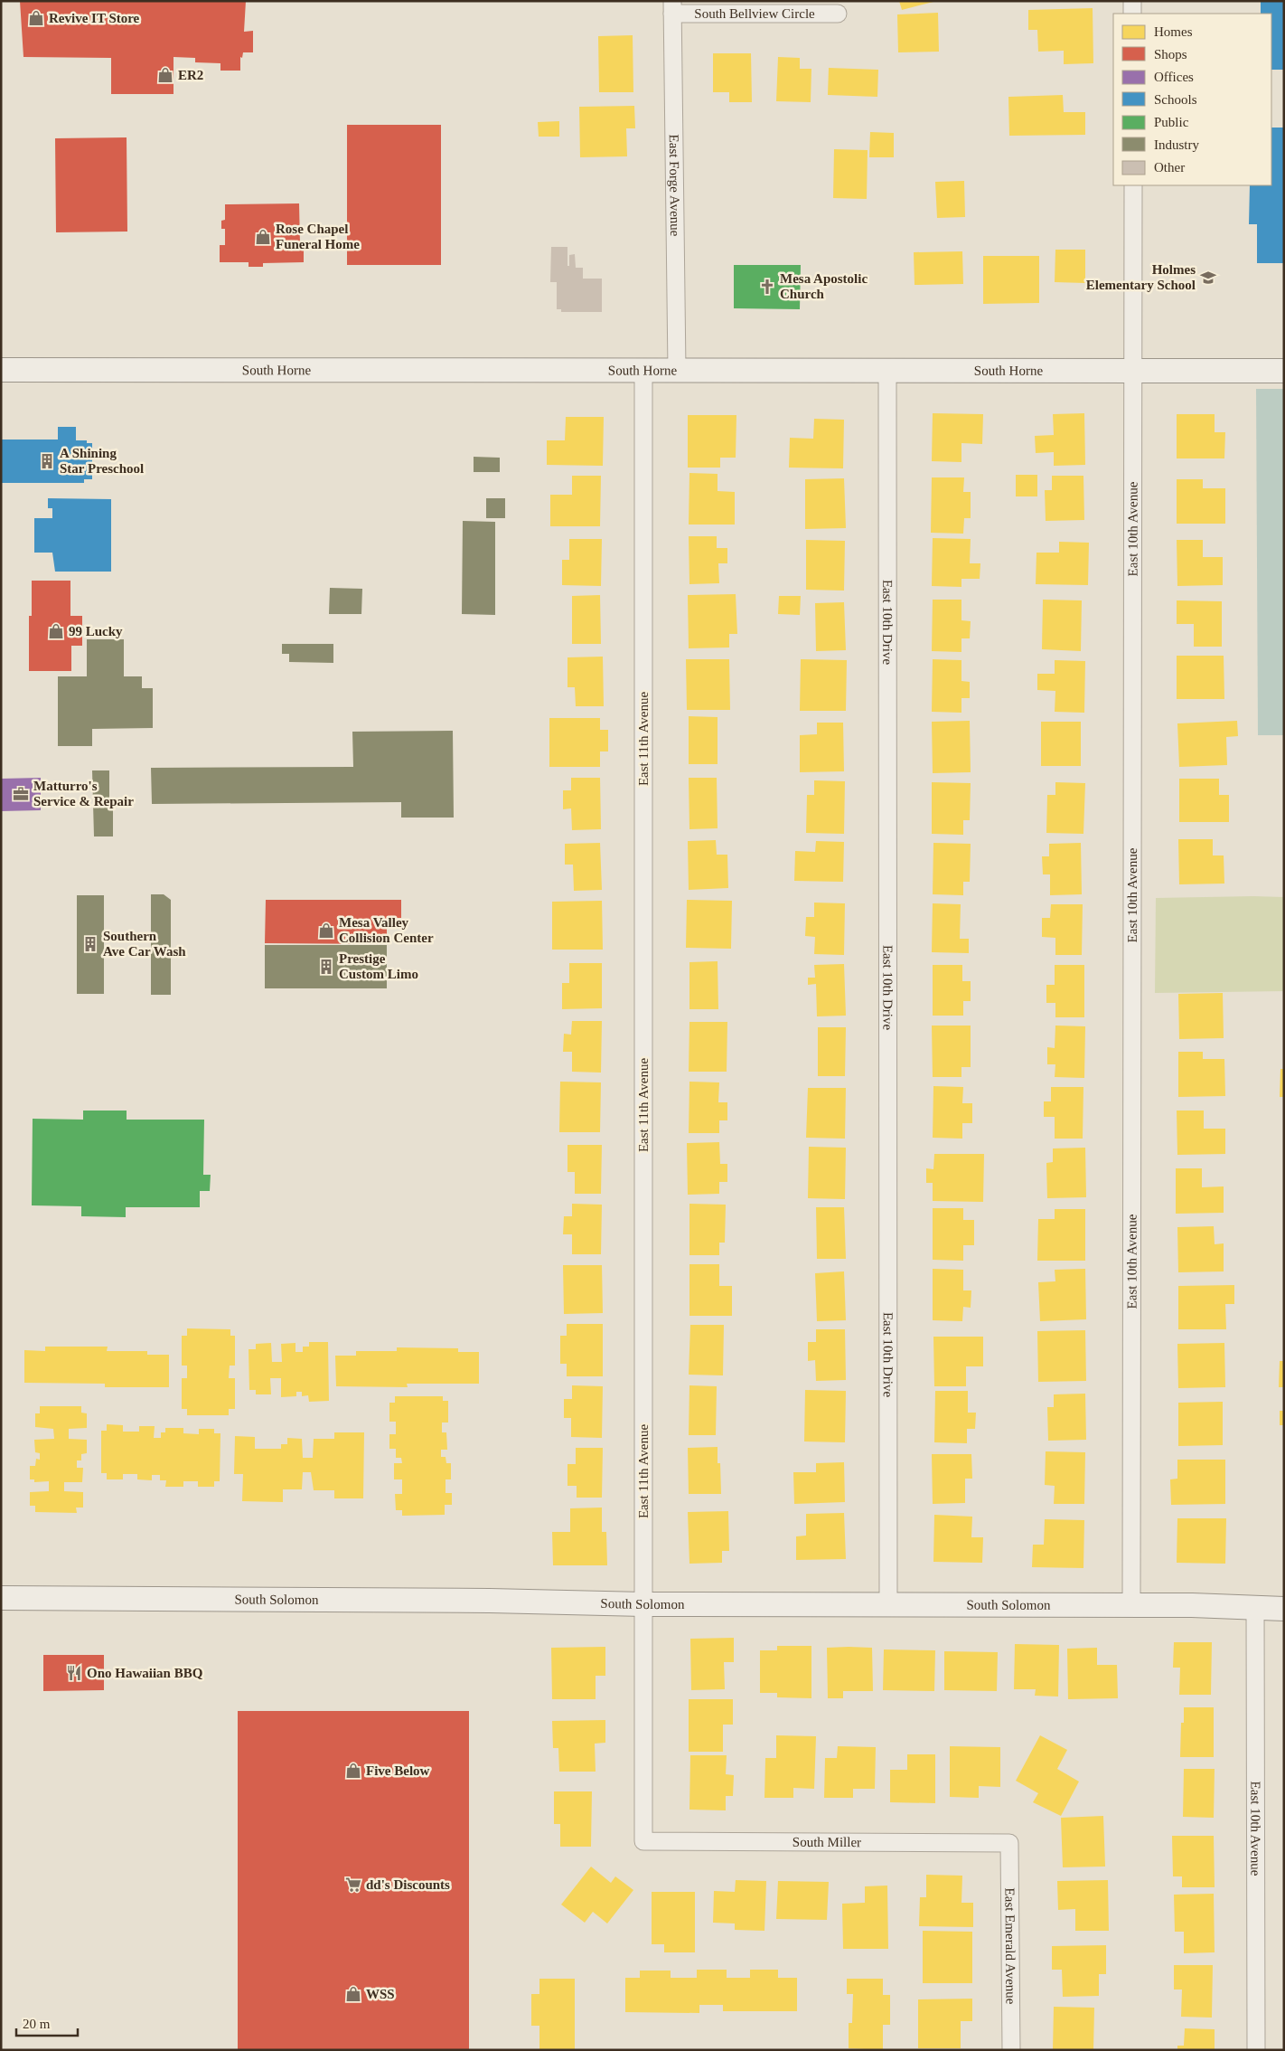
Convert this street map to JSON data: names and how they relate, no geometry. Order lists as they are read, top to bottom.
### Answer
{
  "streets": {
    "street": [
      "South Bellview Circle",
      "East Forge Avenue",
      "South Horne",
      "East 10th Avenue",
      "East 10th Drive",
      "East 11th Avenue",
      "South Solomon",
      "South Miller",
      "East Emerald Avenue"
    ]
  },
  "crossings": [
    ["South Bellview Circle", "East Forge Avenue"],
    ["East Forge Avenue", "South Horne"],
    ["South Horne", "East 10th Avenue"],
    ["South Horne", "East 10th Drive"],
    ["South Horne", "East 11th Avenue"],
    ["East 10th Avenue", "South Solomon"],
    ["East 10th Drive", "South Solomon"],
    ["East 11th Avenue", "South Solomon"],
    ["East 11th Avenue", "South Miller"],
    ["South Miller", "East Emerald Avenue"]
  ],
  "places": {
    "shop": [
      "Revive IT Store",
      "ER2",
      "Rose Chapel Funeral Home",
      "99 Lucky",
      "Mesa Valley Collision Center",
      "Five Below",
      "WSS"
    ],
    "school or university": ["Holmes Elementary School"],
    "church": ["Mesa Apostolic Church"],
    "building": ["A Shining Star Preschool", "Southern Ave Car Wash", "Prestige Custom Limo"],
    "office": ["Matturro's Service & Repair"],
    "restaurant": ["Ono Hawaiian BBQ"],
    "supermarket": ["dd's Discounts"]
  },
  "legend": [
    "Homes",
    "Shops",
    "Offices",
    "Schools",
    "Public",
    "Industry",
    "Other"
  ],
  "scale_bar": "20 m"
}
